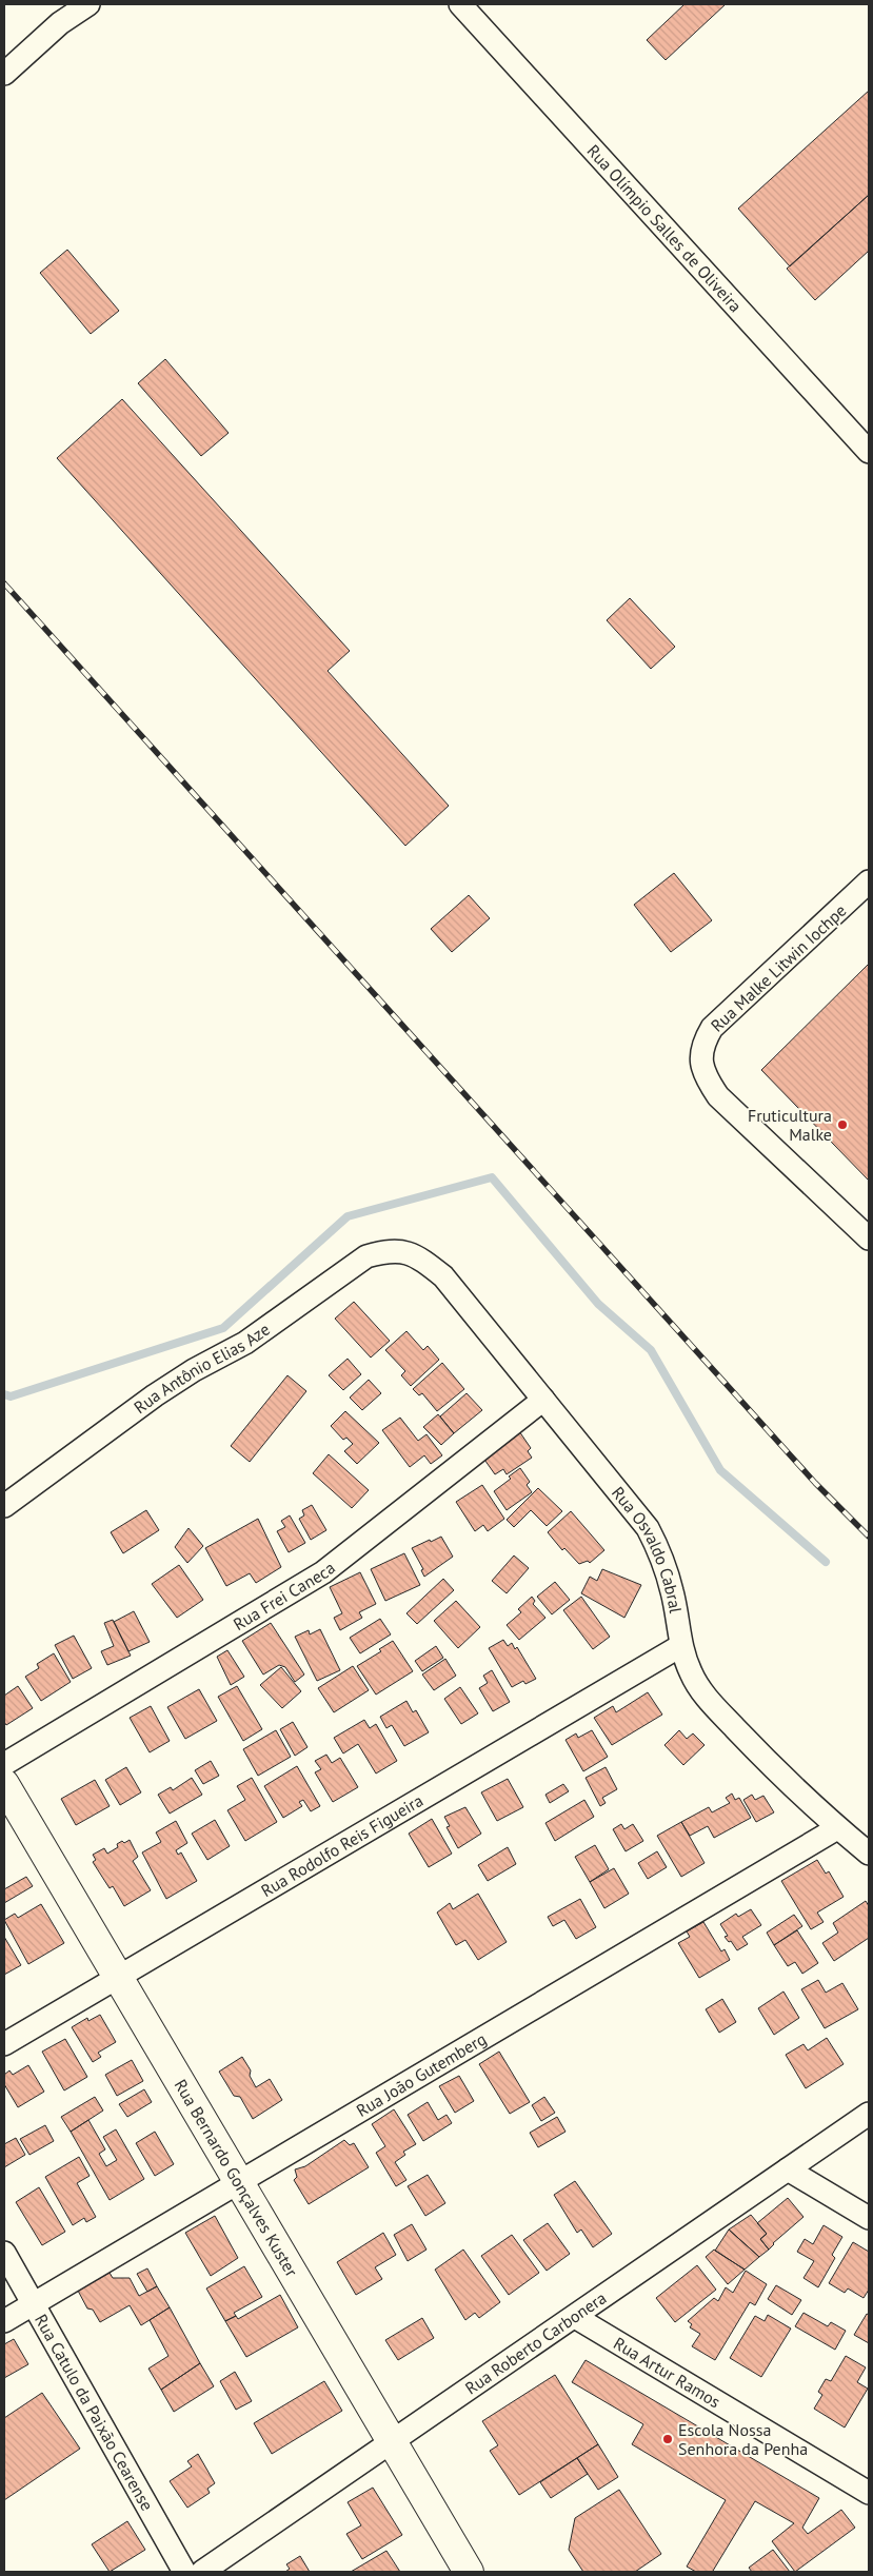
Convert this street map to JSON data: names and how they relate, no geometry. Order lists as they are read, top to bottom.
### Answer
{
  "streets": {
    "street": [
      "Rua Olímpio Salles de Oliveira",
      "Rua Malke Litwin Iochpe",
      "Rua Antônio Elias Aze",
      "Rua Osvaldo Cabral",
      "Rua Frei Caneca",
      "Rua Rodolfo Reis Figueira",
      "Rua João Gutemberg",
      "Rua Bernardo Gonçalves Kuster",
      "Rua Roberto Carbonera",
      "Rua Artur Ramos",
      "Rua Catulo da Paixão Cearense"
    ]
  },
  "crossings": [
    ["Rua Antônio Elias Aze", "Rua Osvaldo Cabral"],
    ["Rua Osvaldo Cabral", "Rua Frei Caneca"],
    ["Rua Osvaldo Cabral", "Rua Rodolfo Reis Figueira"],
    ["Rua Osvaldo Cabral", "Rua João Gutemberg"],
    ["Rua Rodolfo Reis Figueira", "Rua Bernardo Gonçalves Kuster"],
    ["Rua João Gutemberg", "Rua Bernardo Gonçalves Kuster"],
    ["Rua João Gutemberg", "Rua Catulo da Paixão Cearense"],
    ["Rua Bernardo Gonçalves Kuster", "Rua Roberto Carbonera"],
    ["Rua Roberto Carbonera", "Rua Artur Ramos"]
  ],
  "places": ["Fruticultura Malke", "Escola Nossa Senhora da Penha"]
}
